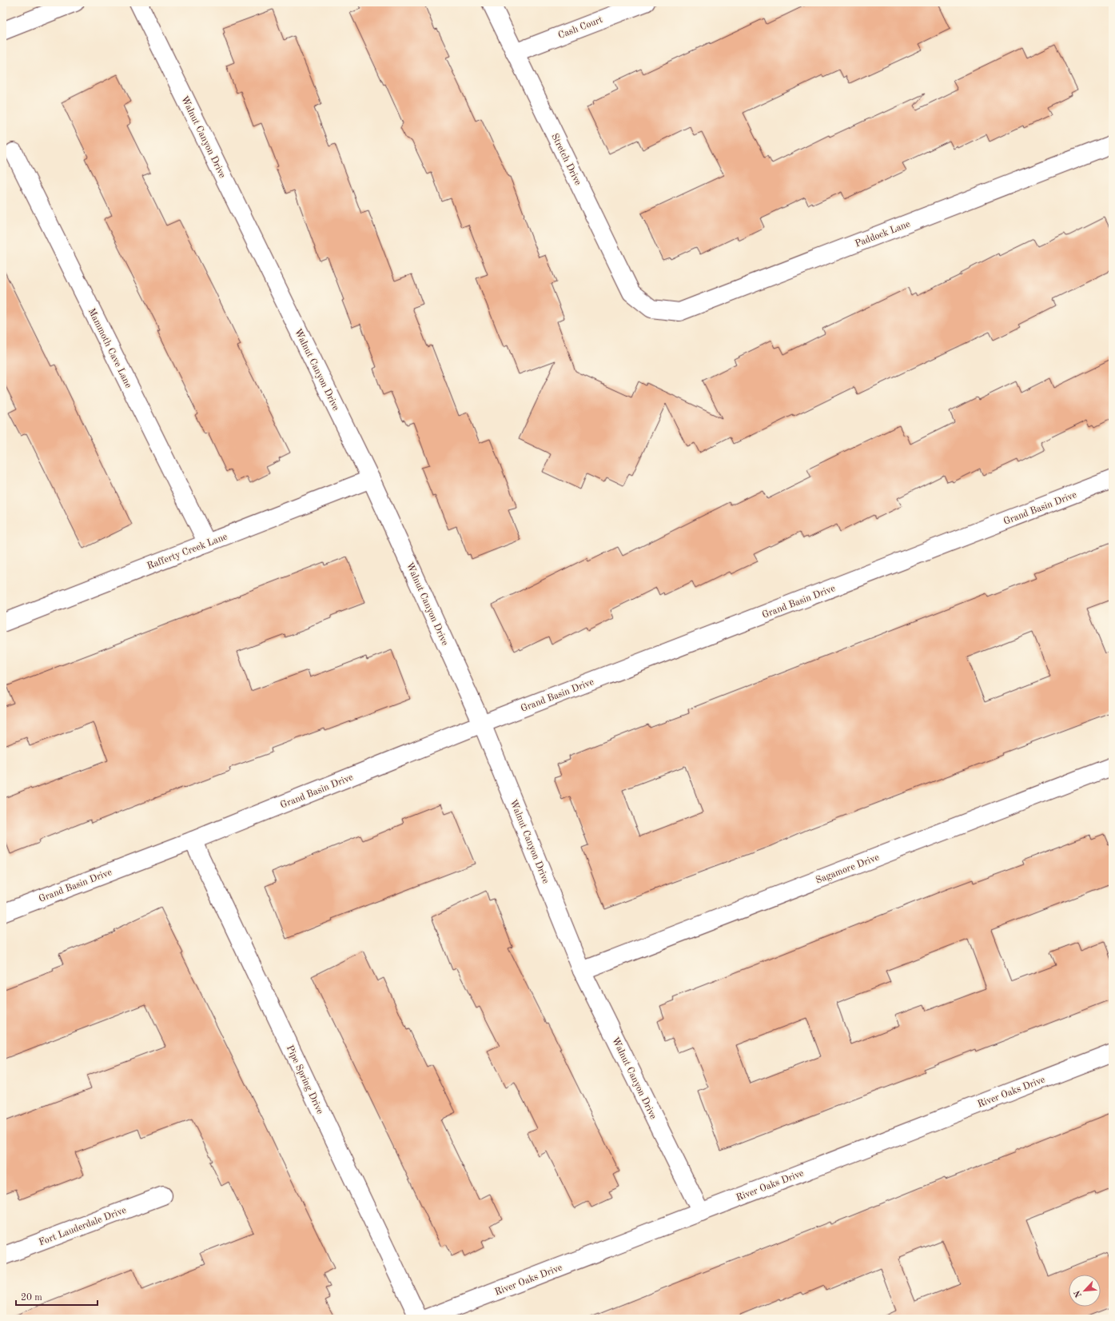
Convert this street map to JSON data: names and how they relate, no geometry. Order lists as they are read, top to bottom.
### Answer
{
  "streets": {
    "street": [
      "Cash Court",
      "Walnut Canyon Drive",
      "Stretch Drive",
      "Paddock Lane",
      "Mammoth Cave Lane",
      "Grand Basin Drive",
      "Rafferty Creek Lane",
      "Sagamore Drive",
      "Pipe Spring Drive",
      "River Oaks Drive",
      "Fort Lauderdale Drive"
    ]
  },
  "crossings": [
    ["Cash Court", "Stretch Drive"],
    ["Walnut Canyon Drive", "Grand Basin Drive"],
    ["Walnut Canyon Drive", "Rafferty Creek Lane"],
    ["Walnut Canyon Drive", "Sagamore Drive"],
    ["Walnut Canyon Drive", "River Oaks Drive"],
    ["Stretch Drive", "Paddock Lane"],
    ["Mammoth Cave Lane", "Rafferty Creek Lane"],
    ["Grand Basin Drive", "Pipe Spring Drive"]
  ],
  "scale_bar": "20 m",
  "north": "bottom left"
}
